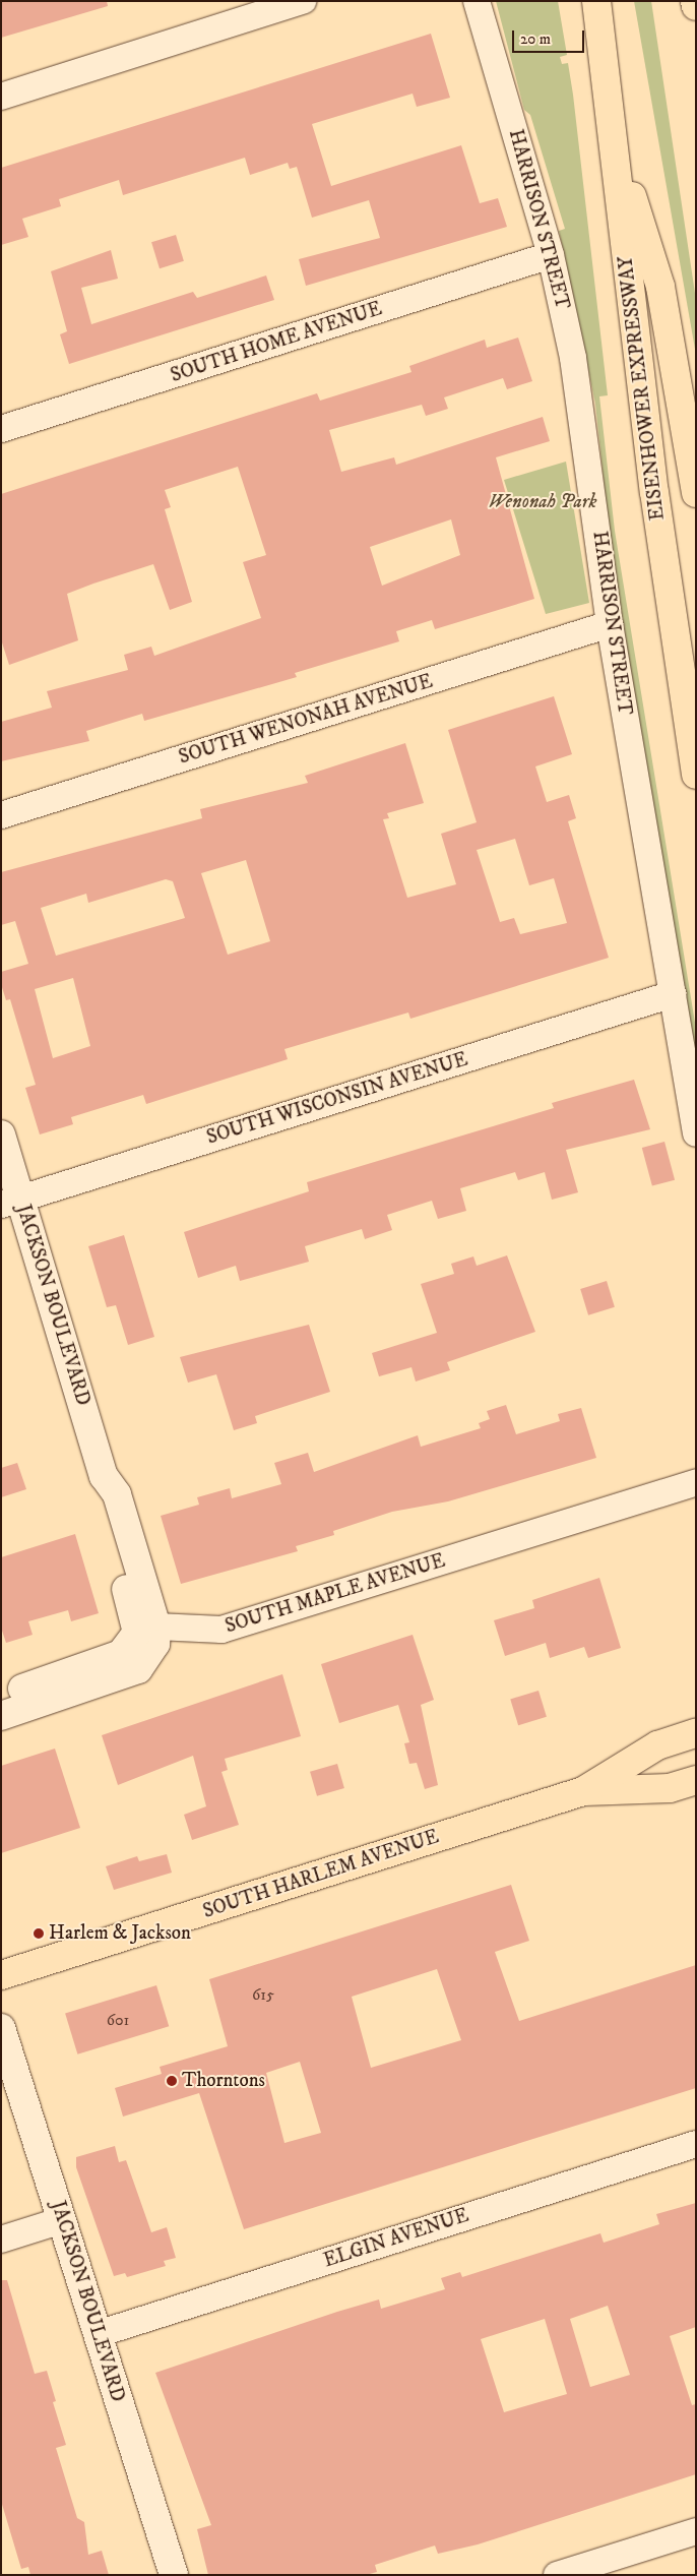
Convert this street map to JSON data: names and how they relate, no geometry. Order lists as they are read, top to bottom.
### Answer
{
  "streets": {
    "main road": ["EISENHOWER EXPRESSWAY", "SOUTH HARLEM AVENUE"],
    "street": [
      "HARRISON STREET",
      "SOUTH HOME AVENUE",
      "SOUTH WENONAH AVENUE",
      "SOUTH WISCONSIN AVENUE",
      "JACKSON BOULEVARD",
      "SOUTH MAPLE AVENUE",
      "ELGIN AVENUE"
    ]
  },
  "crossings": [
    ["HARRISON STREET", "SOUTH HOME AVENUE"],
    ["HARRISON STREET", "SOUTH WENONAH AVENUE"],
    ["HARRISON STREET", "SOUTH WISCONSIN AVENUE"],
    ["SOUTH WISCONSIN AVENUE", "JACKSON BOULEVARD"],
    ["JACKSON BOULEVARD", "SOUTH MAPLE AVENUE"],
    ["JACKSON BOULEVARD", "ELGIN AVENUE"]
  ],
  "parks": ["Wenonah Park"],
  "places": ["Harlem & Jackson", "Thorntons"],
  "house_numbers": ["615", "601"],
  "scale_bar": "20 m"
}
